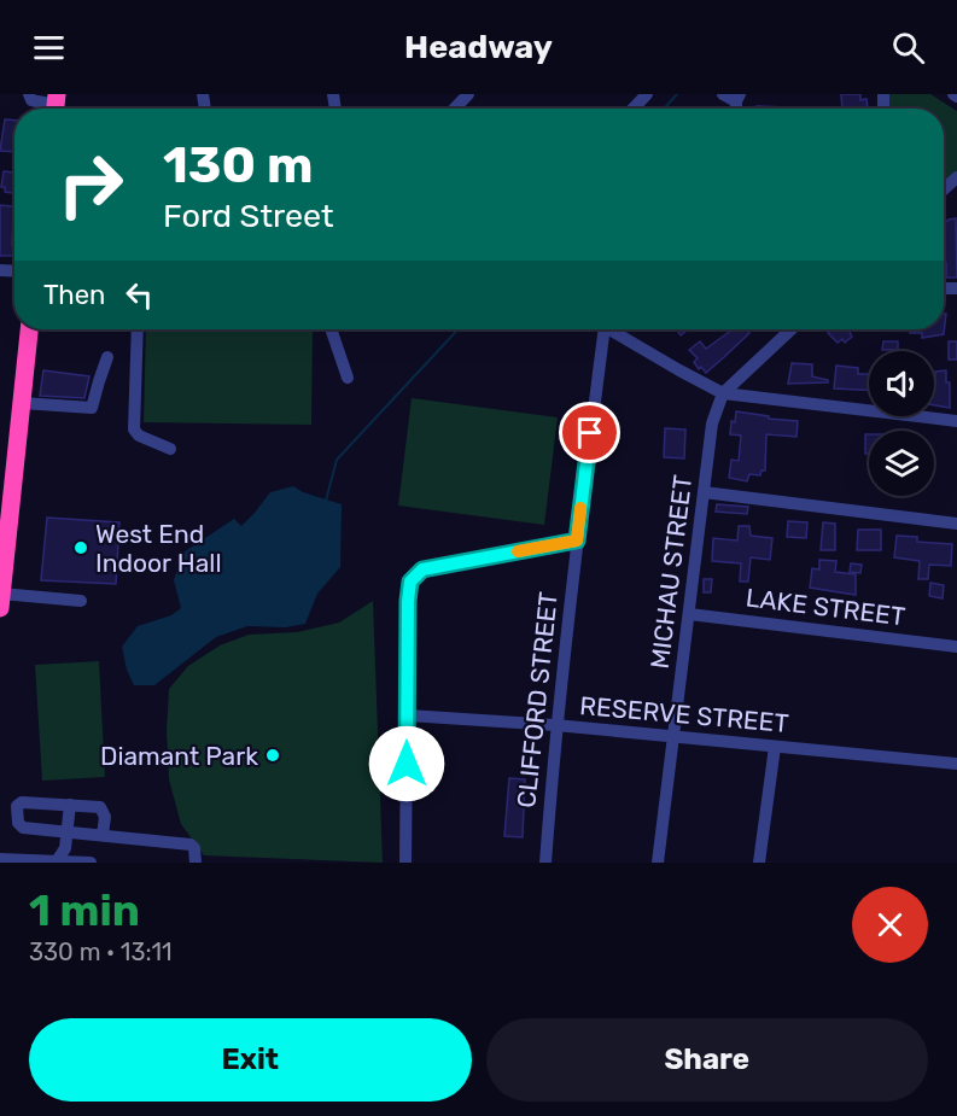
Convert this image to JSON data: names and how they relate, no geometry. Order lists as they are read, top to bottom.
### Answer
{
  "streets": {
    "street": [
      "MICHAU STREET",
      "LAKE STREET",
      "CLIFFORD STREET",
      "RESERVE STREET"
    ]
  },
  "crossings": [
    ["MICHAU STREET", "LAKE STREET"],
    ["MICHAU STREET", "RESERVE STREET"],
    ["CLIFFORD STREET", "RESERVE STREET"]
  ],
  "places": ["West End Indoor Hall", "Diamant Park"],
  "page": {
    "header": "Headway",
    "turn": ["130 m", "Ford Street"],
    "then": "Then",
    "heading": ["1 min", "330 m · 13:11"],
    "buttons": ["Exit", "Share"]
  }
}
